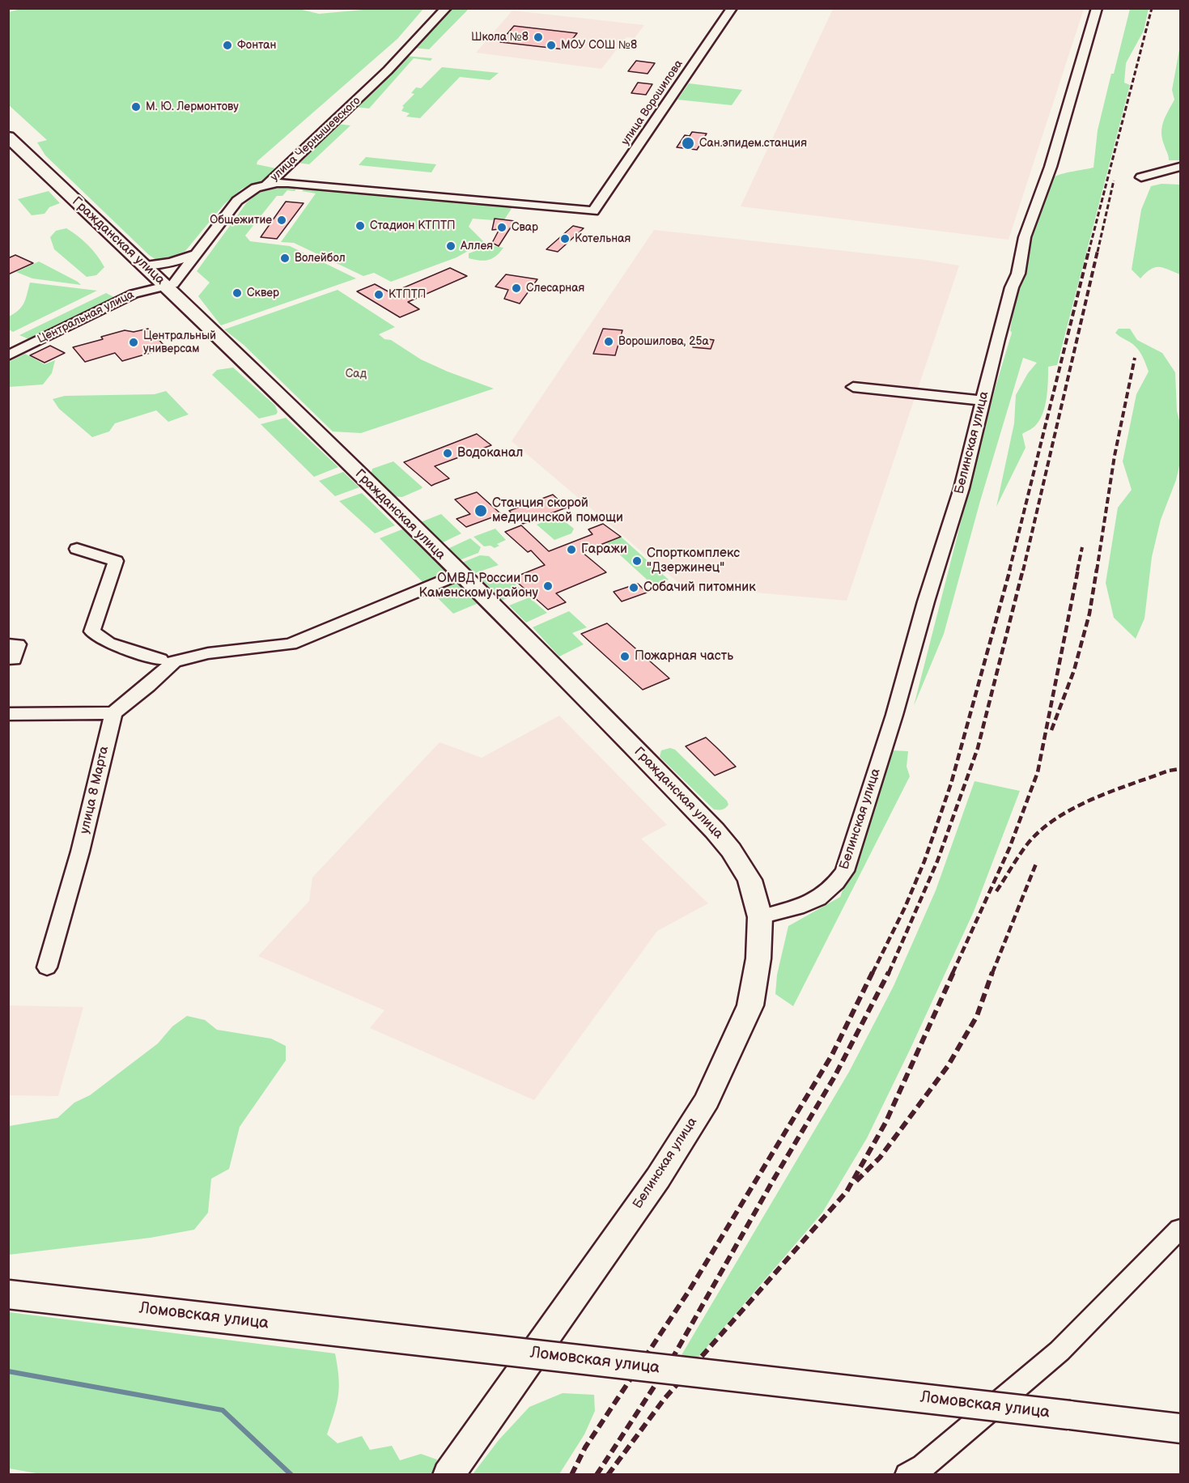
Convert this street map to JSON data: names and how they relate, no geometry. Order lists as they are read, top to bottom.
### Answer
{
  "streets": {
    "main road": ["Гражданская улица", "Белинская улица", "Ломовская улица"],
    "street": [
      "улица Ворошилова",
      "улица Чернышевского",
      "Центральная улица",
      "улица 8 Марта"
    ]
  },
  "crossings": [
    ["улица Ворошилова", "улица Чернышевского"],
    ["улица Чернышевского", "Гражданская улица"],
    ["улица Чернышевского", "Центральная улица"],
    ["Гражданская улица", "Центральная улица"],
    ["Гражданская улица", "Белинская улица"]
  ],
  "parks": ["Сад"],
  "places": [
    "Школа №8",
    "Фонтан",
    "МОУ СОШ №8",
    "М. Ю. Лермонтову",
    "Сан.эпидем.станция",
    "Общежитие",
    "Стадион КТПТП",
    "Свар",
    "Котельная",
    "Аллея",
    "Волейбол",
    "Слесарная",
    "Сквер",
    "КТПТП",
    "Ворошилова, 25а",
    "Центральный универсам",
    "Водоканал",
    "Станция скорой медицинской помощи",
    "Гаражи",
    "Спорткомплекс \"Дзержинец\"",
    "ОМВД России по Каменскому району",
    "Собачий питомник",
    "Пожарная часть"
  ]
}
